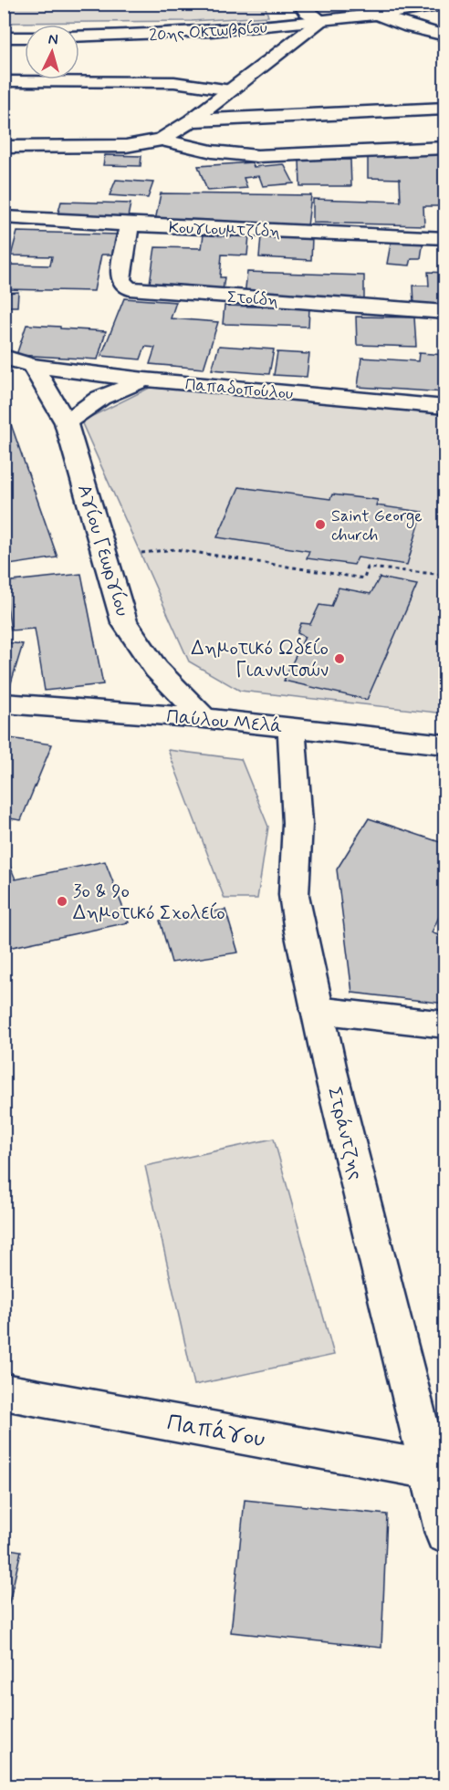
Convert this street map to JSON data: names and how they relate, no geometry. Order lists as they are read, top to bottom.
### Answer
{
  "streets": {
    "street": [
      "20ης Οκτωβρίου",
      "Κουγιουμτζίδη",
      "Στοίδη",
      "Παπαδοπούλου",
      "Αγίου Γεωργίου",
      "Παύλου Μελά",
      "Στράντζης",
      "Παπάγου"
    ]
  },
  "crossings": [
    ["Κουγιουμτζίδη", "Στοίδη"],
    ["Παπαδοπούλου", "Αγίου Γεωργίου"],
    ["Αγίου Γεωργίου", "Παύλου Μελά"],
    ["Παύλου Μελά", "Στράντζης"],
    ["Στράντζης", "Παπάγου"]
  ],
  "places": ["Saint George church", "Δημοτικό Ωδείο Γιαννιτσών", "3ο & 9ο Δημοτικό Σχολείο"],
  "north": "top"
}
